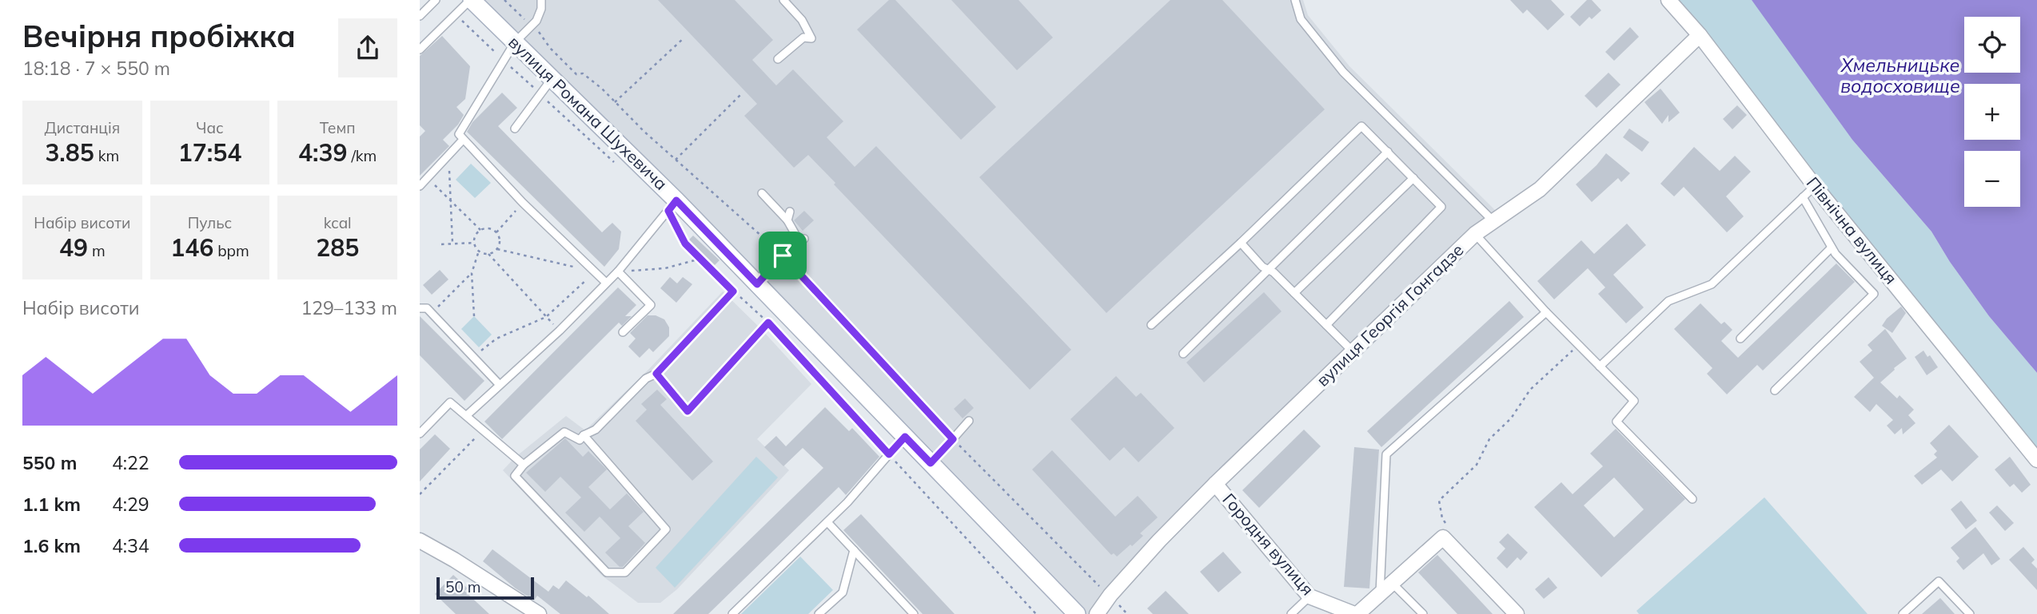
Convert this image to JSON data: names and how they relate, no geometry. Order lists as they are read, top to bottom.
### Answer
{
  "streets": {
    "main road": ["вулиця Романа Шухевича"],
    "street": ["Північна вулиця", "вулиця Георгія Гонгадзе", "Городня вулиця"]
  },
  "crossings": [
    ["Північна вулиця", "вулиця Георгія Гонгадзе"],
    ["вулиця Георгія Гонгадзе", "Городня вулиця"]
  ],
  "water": ["Хмельницьке водосховище"],
  "scale_bar": "50 m",
  "page": {
    "heading": ["Вечірня пробіжка", "18:18 · 7 × 550 m"],
    "map_buttons": ["+", "−"],
    "stats": [
      ["Дистанція", "3.85 km"],
      ["Час", "17:54"],
      ["Темп", "4:39 /km"],
      ["Набір висоти", "49 m"],
      ["Пульс", "146 bpm"],
      ["kcal", "285"]
    ],
    "chart": ["Набір висоти", "129–133 m"],
    "list": [
      {
        "name": "550 m",
        "note": "4:22"
      },
      {
        "name": "1.1 km",
        "note": "4:29"
      },
      {
        "name": "1.6 km",
        "note": "4:34"
      }
    ],
    "scale": "50 m"
  }
}
